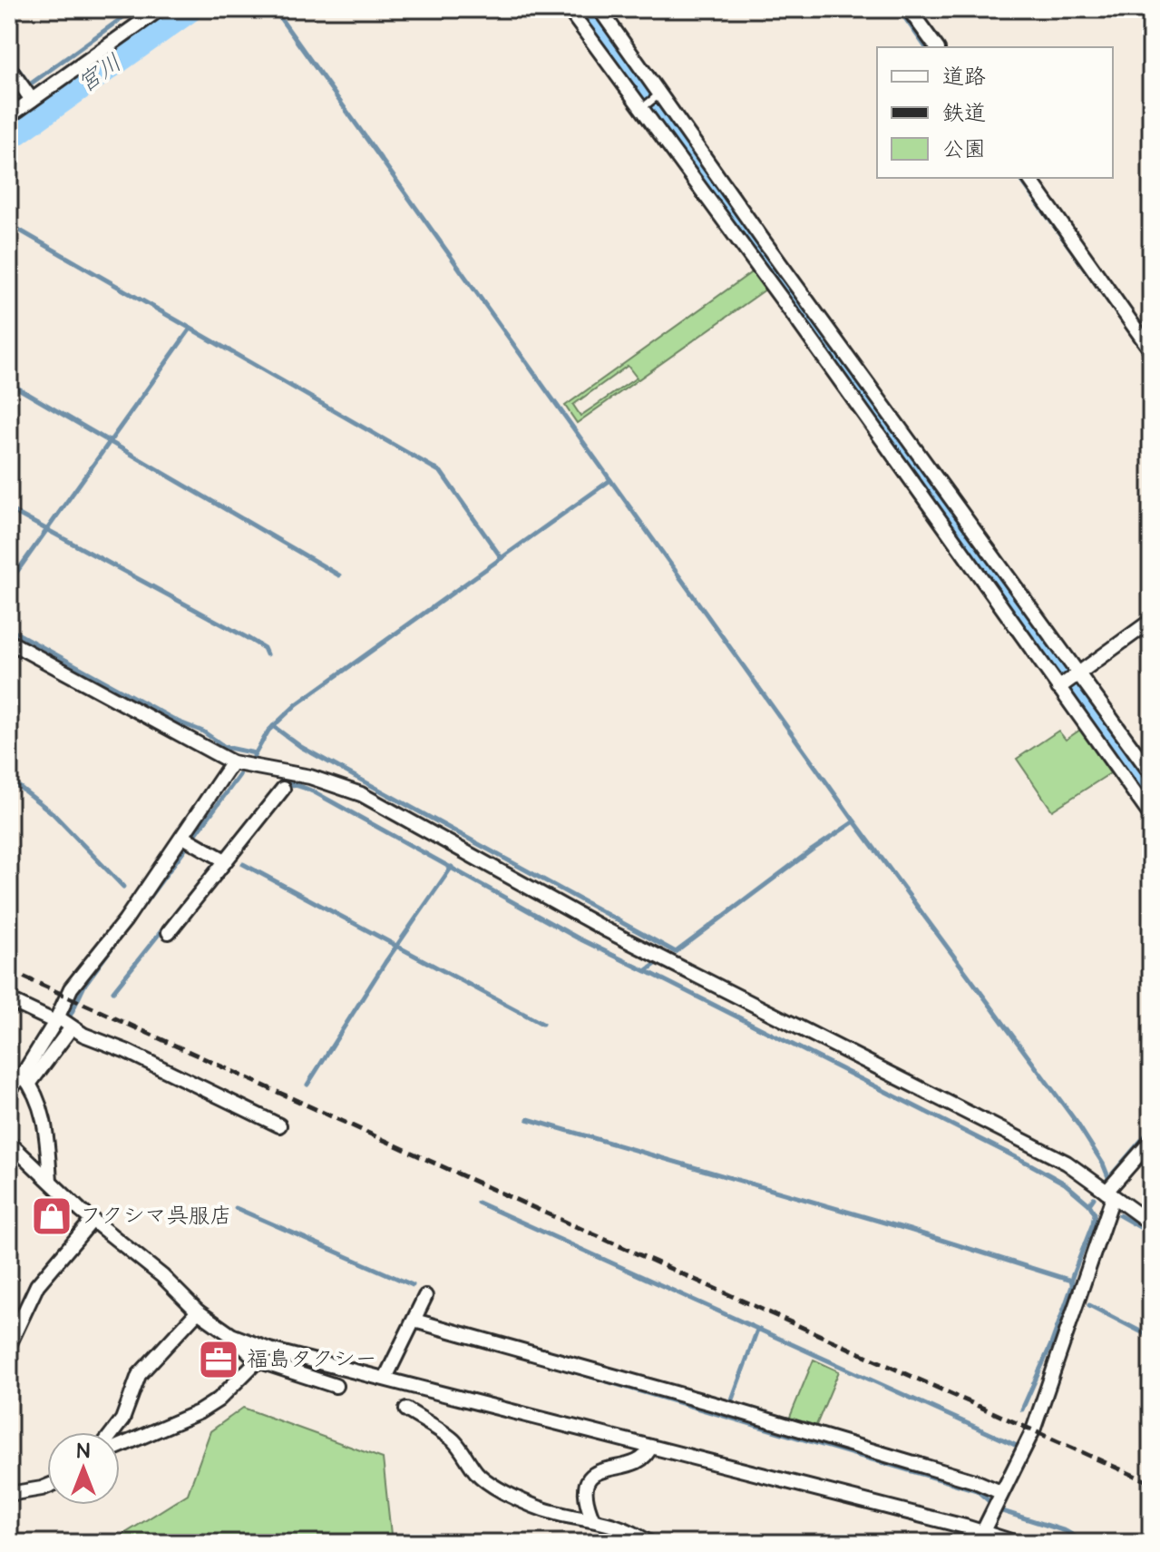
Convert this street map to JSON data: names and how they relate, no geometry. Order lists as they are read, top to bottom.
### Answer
{
  "water": ["宮川"],
  "places": {
    "shop": ["フクシマ呉服店"],
    "office": ["福島タクシー"]
  },
  "legend": ["道路", "鉄道", "公園"],
  "north": "top"
}
